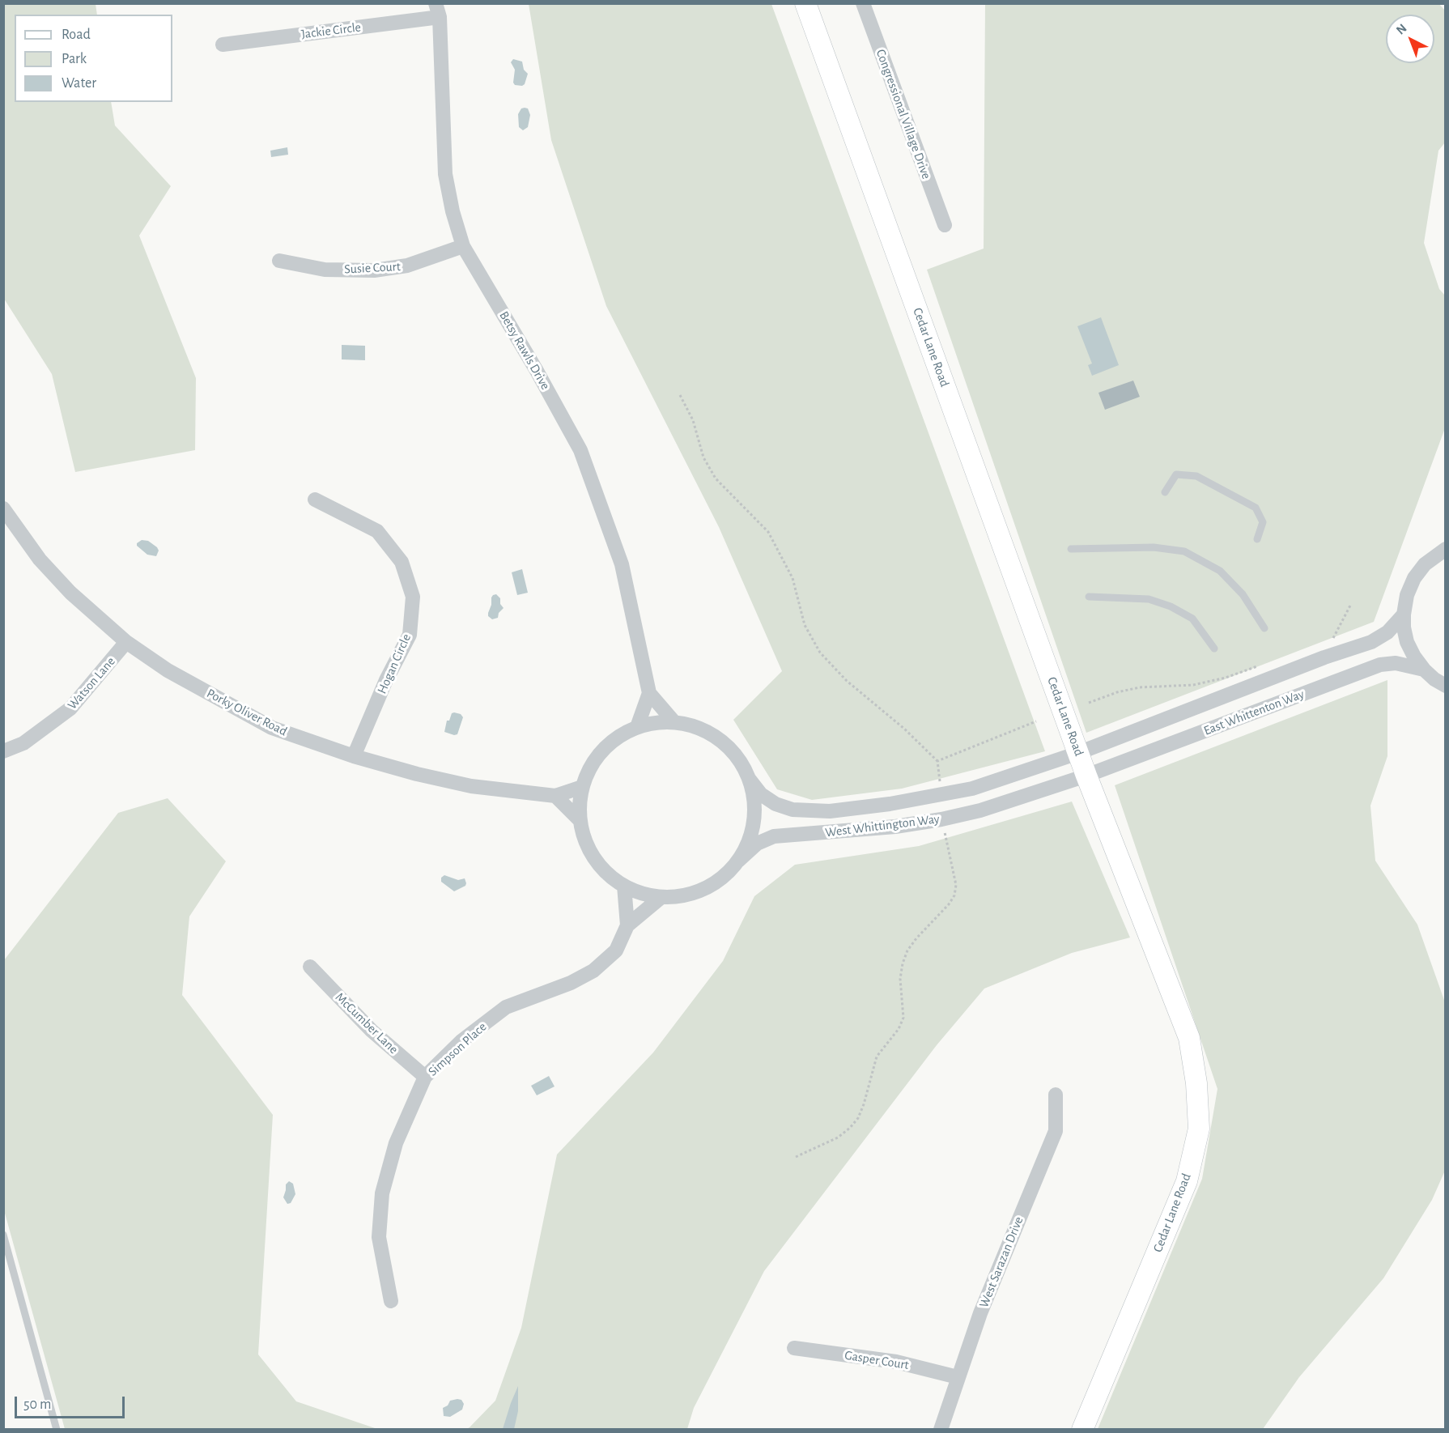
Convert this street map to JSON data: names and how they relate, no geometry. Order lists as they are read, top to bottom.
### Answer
{
  "streets": {
    "street": [
      "Jackie Circle",
      "Congressional Village Drive",
      "Susie Court",
      "Cedar Lane Road",
      "Betsy Rawls Drive",
      "Hogan Circle",
      "Watson Lane",
      "Porky Oliver Road",
      "East Whittenton Way",
      "West Whittington Way",
      "McCumber Lane",
      "Simpson Place",
      "West Sarazan Drive",
      "Gasper Court"
    ]
  },
  "crossings": [
    ["Jackie Circle", "Betsy Rawls Drive"],
    ["Susie Court", "Betsy Rawls Drive"],
    ["Cedar Lane Road", "East Whittenton Way"],
    ["Cedar Lane Road", "West Whittington Way"],
    ["Hogan Circle", "Porky Oliver Road"],
    ["Watson Lane", "Porky Oliver Road"],
    ["East Whittenton Way", "West Whittington Way"],
    ["West Whittington Way", "Simpson Place"],
    ["McCumber Lane", "Simpson Place"],
    ["West Sarazan Drive", "Gasper Court"]
  ],
  "legend": ["Road", "Park", "Water"],
  "scale_bar": "50 m",
  "north": "top left"
}
